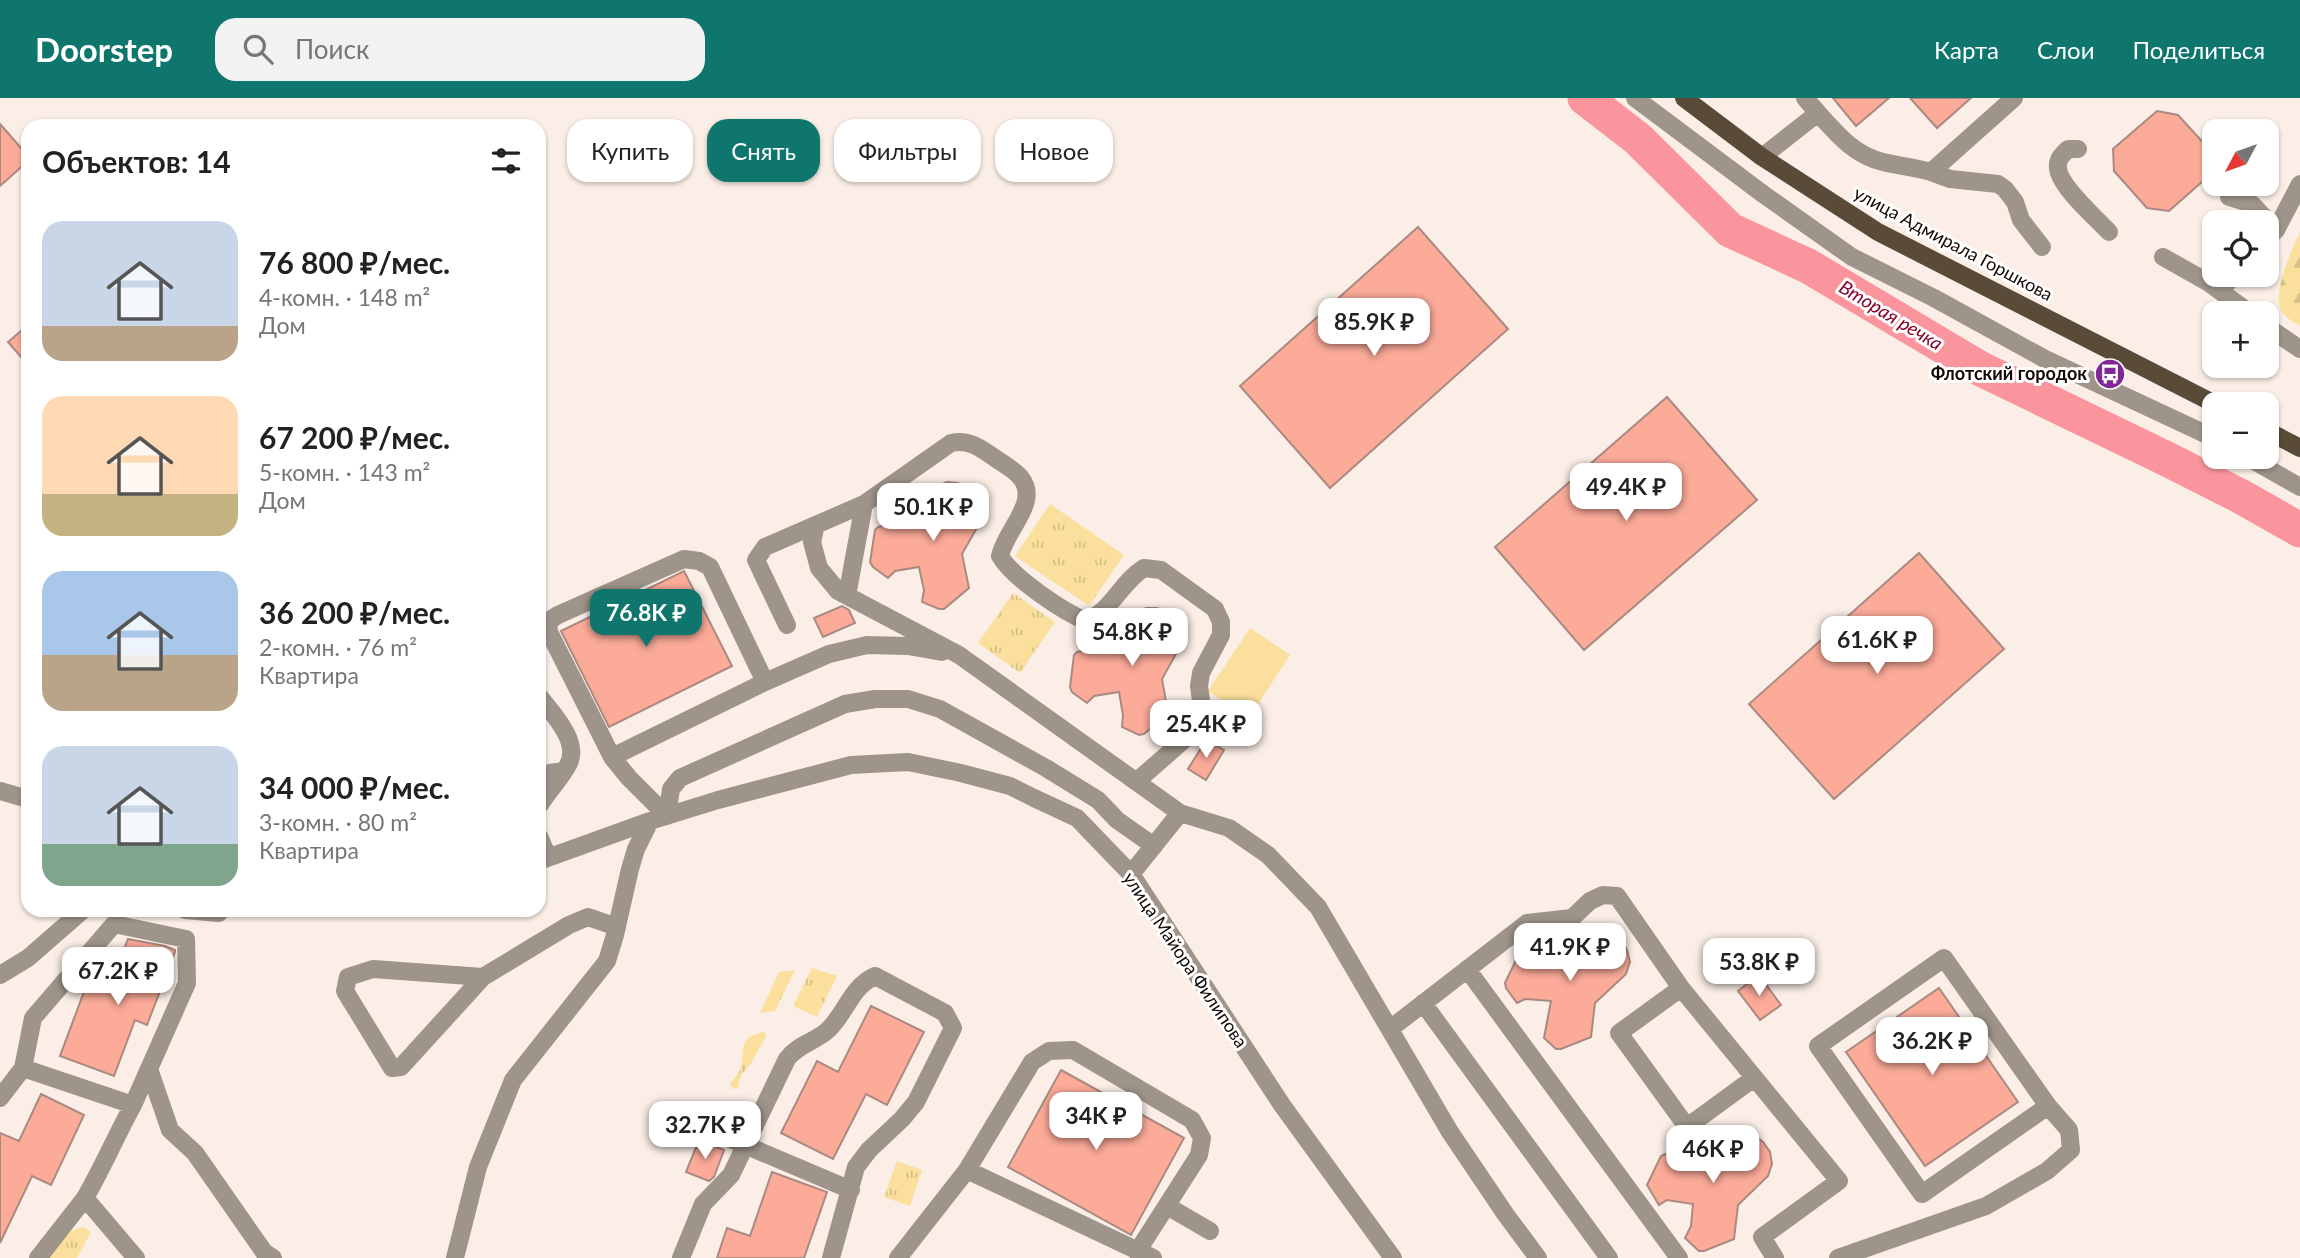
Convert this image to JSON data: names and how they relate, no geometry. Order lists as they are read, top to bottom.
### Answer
{
  "streets": {
    "main road": ["улица Адмирала Горшкова"],
    "street": ["улица Майора Филипова"]
  },
  "water": ["Вторая речка"],
  "places": {
    "bus stop": ["Флотский городок"]
  },
  "north": "bottom left",
  "page": {
    "header": "Doorstep",
    "search": "Поиск",
    "nav": ["Карта", "Слои", "Поделиться"],
    "map_buttons": ["+", "−"],
    "chip": [
      "Купить",
      "Снять",
      "Фильтры",
      "Новое"
    ],
    "heading": "Объектов: 14",
    "list": [
      {
        "name": "76 800 ₽/мес.",
        "note": "4-комн. · 148 m² · Дом"
      },
      {
        "name": "67 200 ₽/мес.",
        "note": "5-комн. · 143 m² · Дом"
      },
      {
        "name": "36 200 ₽/мес.",
        "note": "2-комн. · 76 m² · Квартира"
      },
      {
        "name": "34 000 ₽/мес.",
        "note": "3-комн. · 80 m² · Квартира"
      }
    ],
    "price": [
      "85.9K ₽",
      "49.4K ₽",
      "50.1K ₽",
      "76.8K ₽",
      "54.8K ₽",
      "61.6K ₽",
      "25.4K ₽",
      "41.9K ₽",
      "53.8K ₽",
      "67.2K ₽",
      "36.2K ₽",
      "34K ₽",
      "32.7K ₽",
      "46K ₽"
    ]
  }
}
